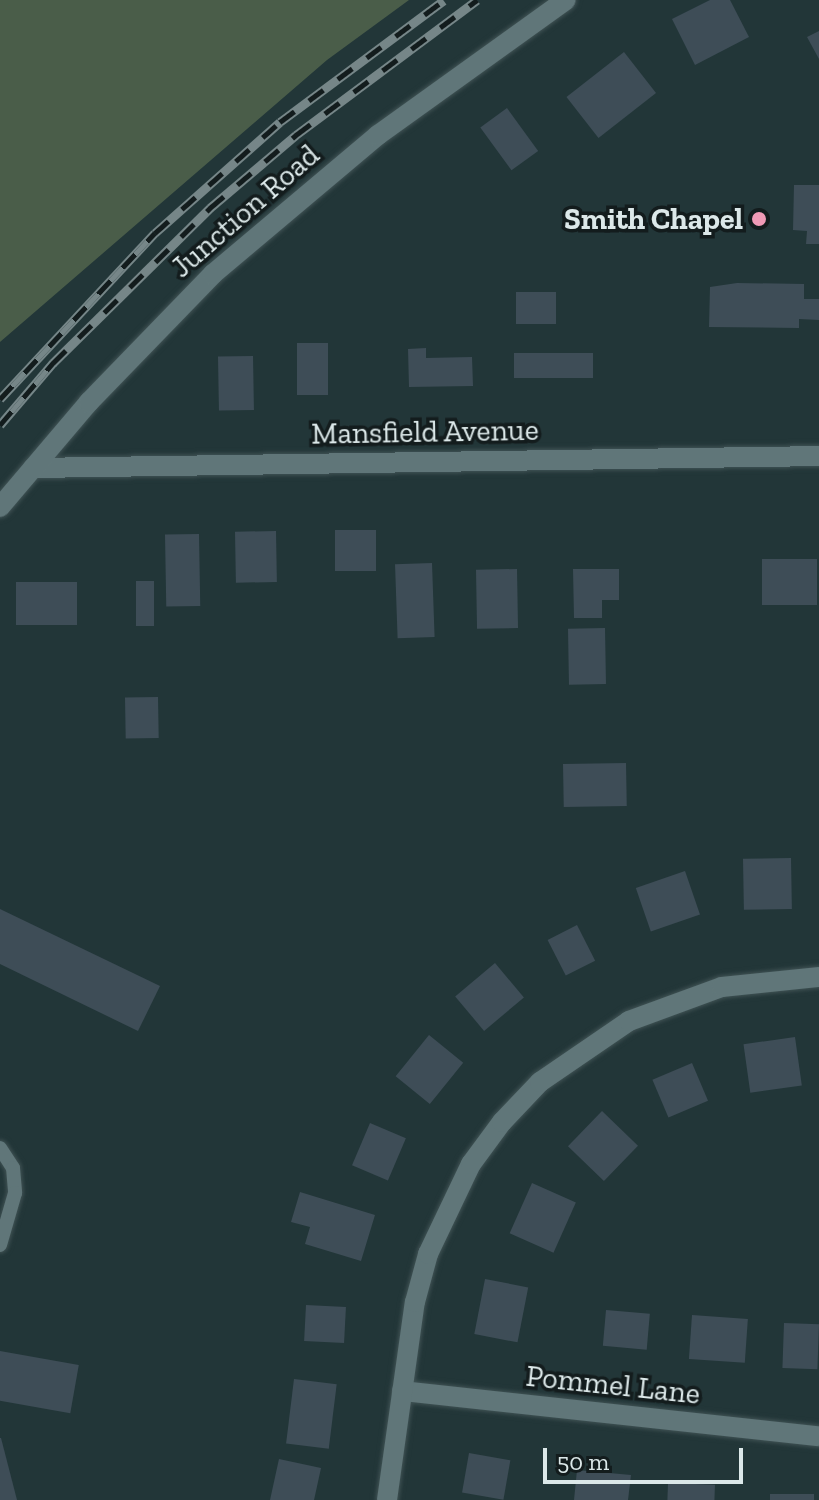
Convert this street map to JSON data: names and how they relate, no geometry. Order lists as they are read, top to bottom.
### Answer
{
  "streets": {
    "street": ["Junction Road", "Mansfield Avenue", "Pommel Lane"]
  },
  "crossings": [
    ["Junction Road", "Mansfield Avenue"]
  ],
  "places": ["Smith Chapel"],
  "scale_bar": "50 m"
}
